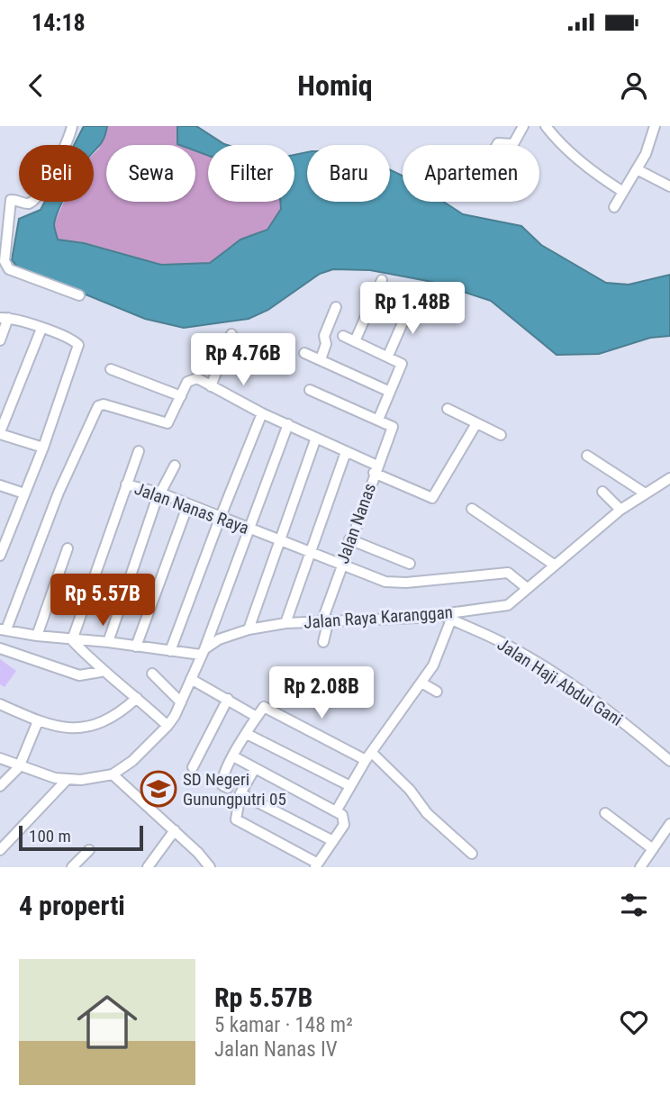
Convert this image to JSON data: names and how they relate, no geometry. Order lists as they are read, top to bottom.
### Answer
{
  "streets": {
    "street": [
      "Jalan Nanas Raya",
      "Jalan Nanas",
      "Jalan Raya Karanggan",
      "Jalan Haji Abdul Gani"
    ]
  },
  "crossings": [
    ["Jalan Nanas Raya", "Jalan Nanas"],
    ["Jalan Nanas Raya", "Jalan Raya Karanggan"],
    ["Jalan Nanas", "Jalan Raya Karanggan"],
    ["Jalan Raya Karanggan", "Jalan Haji Abdul Gani"]
  ],
  "places": {
    "school or university": ["SD Negeri Gunungputri 05"]
  },
  "scale_bar": "100 m",
  "page": {
    "status": "14:18",
    "header": "Homiq",
    "chip": [
      "Beli",
      "Sewa",
      "Filter",
      "Baru",
      "Apartemen"
    ],
    "price": [
      "Rp 1.48B",
      "Rp 4.76B",
      "Rp 5.57B",
      "Rp 2.08B"
    ],
    "scale": "100 m",
    "heading": "4 properti",
    "list": [
      {
        "name": "Rp 5.57B",
        "note": "5 kamar · 148 m² · Jalan Nanas IV"
      }
    ]
  }
}
